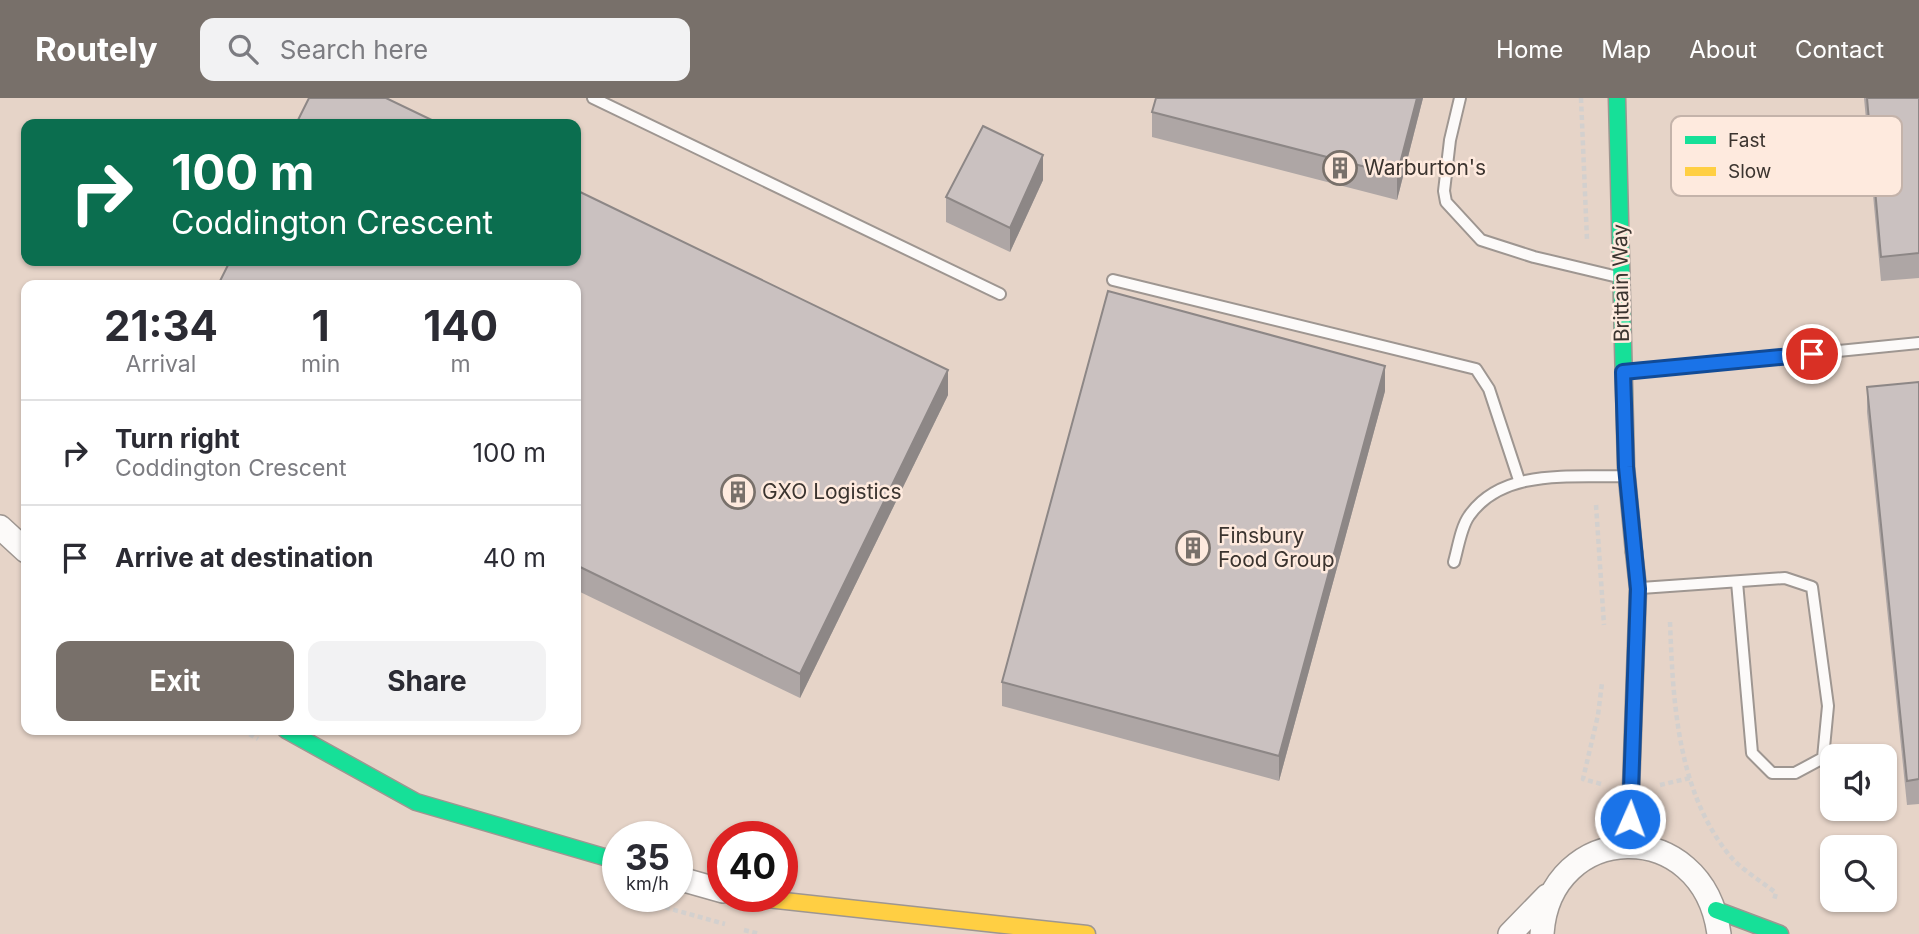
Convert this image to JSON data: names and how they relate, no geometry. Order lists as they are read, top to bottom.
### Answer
{
  "streets": {
    "street": ["Brittain Way"]
  },
  "places": {
    "building": ["Warburton's", "GXO Logistics", "Finsbury Food Group"]
  },
  "legend": ["Fast", "Slow"],
  "page": {
    "header": "Routely",
    "search": "Search here",
    "nav": [
      "Home",
      "Map",
      "About",
      "Contact"
    ],
    "turn": ["100 m", "Coddington Crescent"],
    "eta": [
      "21:34",
      "Arrival",
      "1",
      "min",
      "140",
      "m"
    ],
    "list": [
      {
        "name": "Turn right",
        "note": "Coddington Crescent",
        "value": "100 m"
      },
      {
        "name": "Arrive at destination",
        "value": "40 m"
      }
    ],
    "buttons": ["Exit", "Share"],
    "speed": "35 km/h",
    "limit": "40"
  }
}
